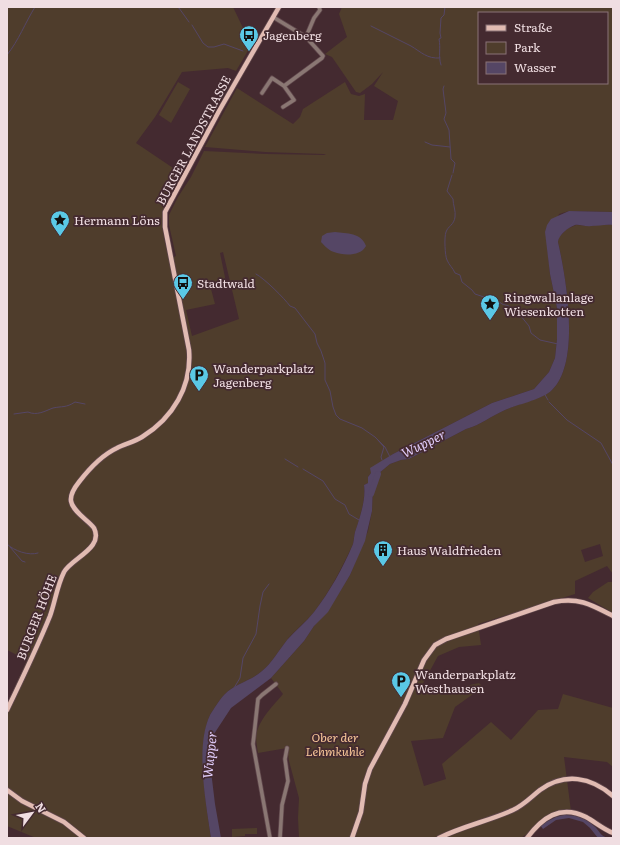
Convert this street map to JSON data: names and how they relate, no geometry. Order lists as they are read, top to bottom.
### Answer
{
  "streets": {
    "main road": ["BURGER LANDSTRASSE", "BURGER HÖHE"]
  },
  "crossings": [
    ["BURGER LANDSTRASSE", "BURGER HÖHE"]
  ],
  "water": ["Wupper"],
  "parks": ["Ober der Lehmkuhle"],
  "places": {
    "bus stop": ["Jagenberg", "Stadtwald"],
    "place": ["Hermann Löns", "Ringwallanlage Wiesenkotten"],
    "parking": ["Wanderparkplatz Jagenberg", "Wanderparkplatz Westhausen"],
    "building": ["Haus Waldfrieden"]
  },
  "legend": ["Straße", "Park", "Wasser"],
  "north": "top right"
}
